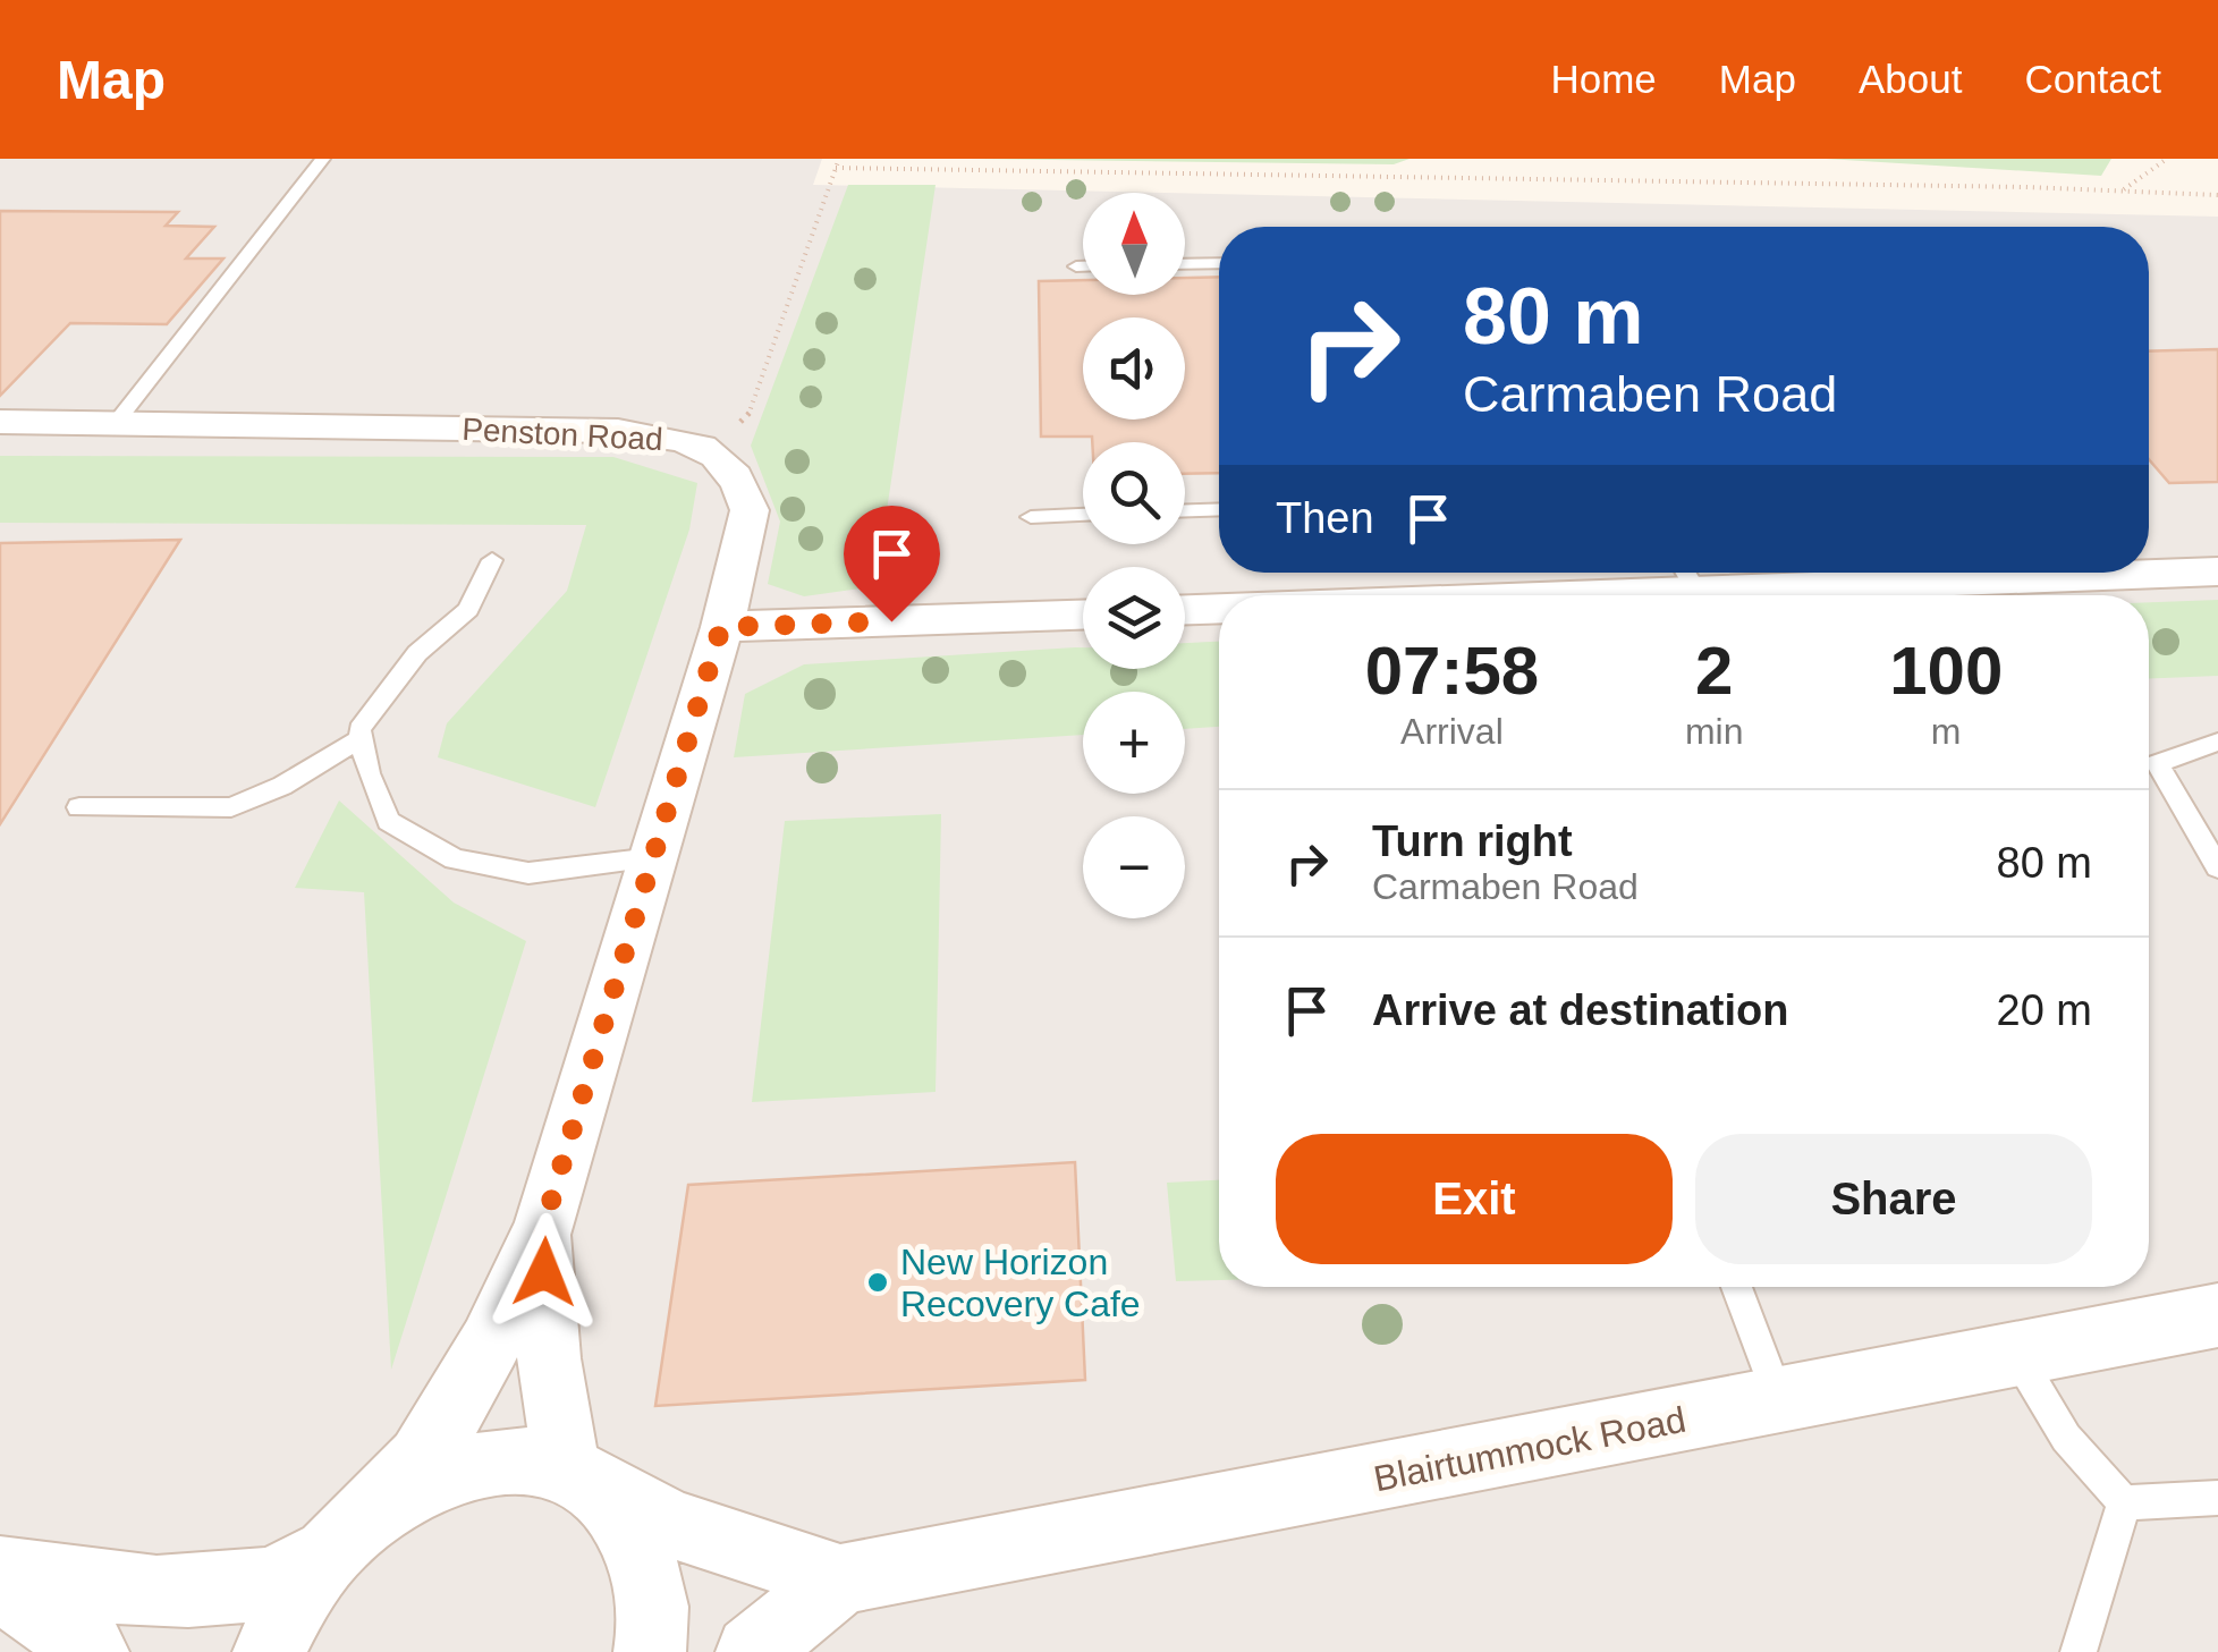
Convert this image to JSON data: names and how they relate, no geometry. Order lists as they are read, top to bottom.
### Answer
{
  "streets": {
    "street": ["Penston Road", "Blairtummock Road"]
  },
  "places": ["New Horizon Recovery Cafe"],
  "north": "top",
  "page": {
    "header": "Map",
    "nav": [
      "Home",
      "Map",
      "About",
      "Contact"
    ],
    "map_buttons": ["+", "−"],
    "turn": ["80 m", "Carmaben Road"],
    "then": "Then",
    "eta": [
      "07:58",
      "Arrival",
      "2",
      "min",
      "100",
      "m"
    ],
    "list": [
      {
        "name": "Turn right",
        "note": "Carmaben Road",
        "value": "80 m"
      },
      {
        "name": "Arrive at destination",
        "value": "20 m"
      }
    ],
    "buttons": ["Exit", "Share"]
  }
}
